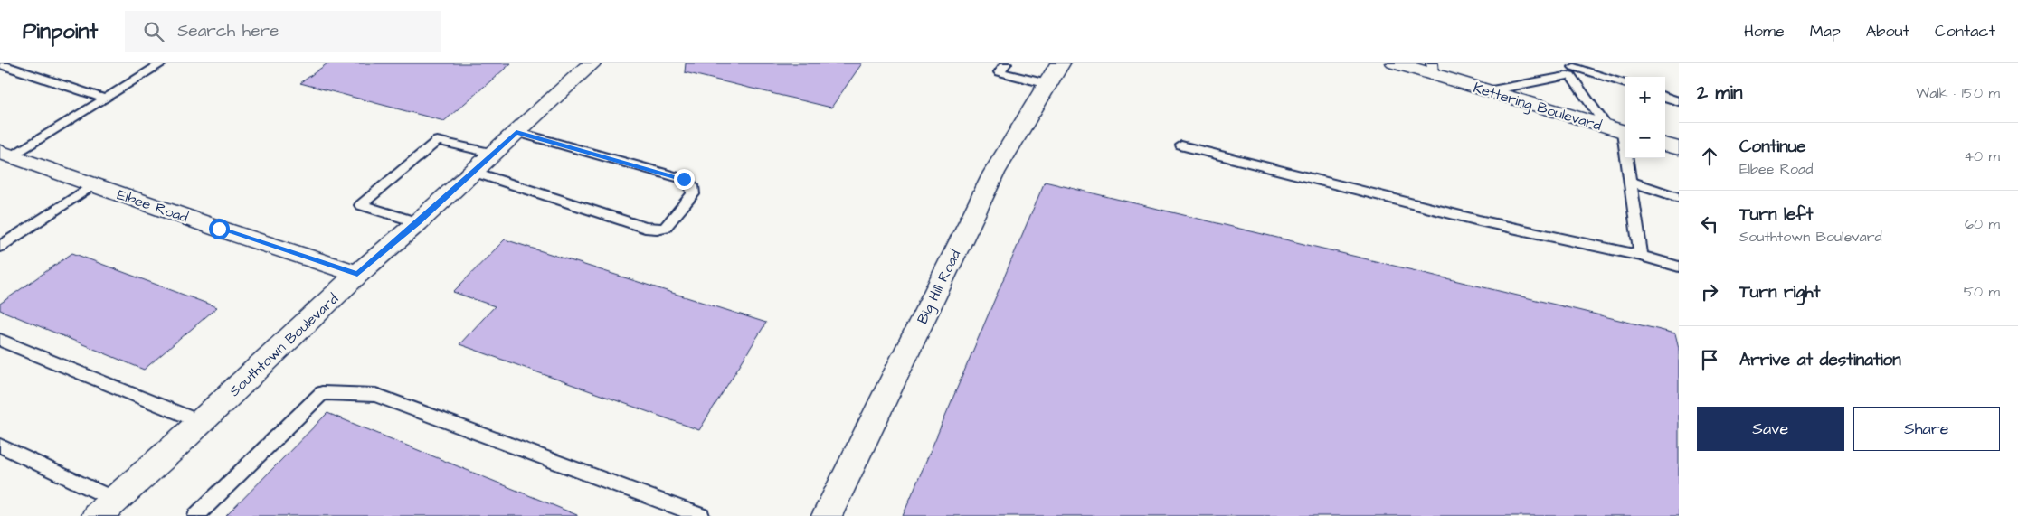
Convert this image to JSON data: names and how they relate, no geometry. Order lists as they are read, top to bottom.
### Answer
{
  "streets": {
    "street": [
      "Kettering Boulevard",
      "Elbee Road",
      "Big Hill Road",
      "Southtown Boulevard"
    ]
  },
  "crossings": [
    ["Elbee Road", "Southtown Boulevard"]
  ],
  "page": {
    "header": "Pinpoint",
    "search": "Search here",
    "nav": [
      "Home",
      "Map",
      "About",
      "Contact"
    ],
    "heading": ["2 min", "Walk · 150 m"],
    "map_buttons": ["+", "−"],
    "list": [
      ["Continue", "Elbee Road", "40 m"],
      ["Turn left", "Southtown Boulevard", "60 m"],
      ["Turn right", "50 m"],
      "Arrive at destination"
    ],
    "buttons": ["Save", "Share"]
  }
}
